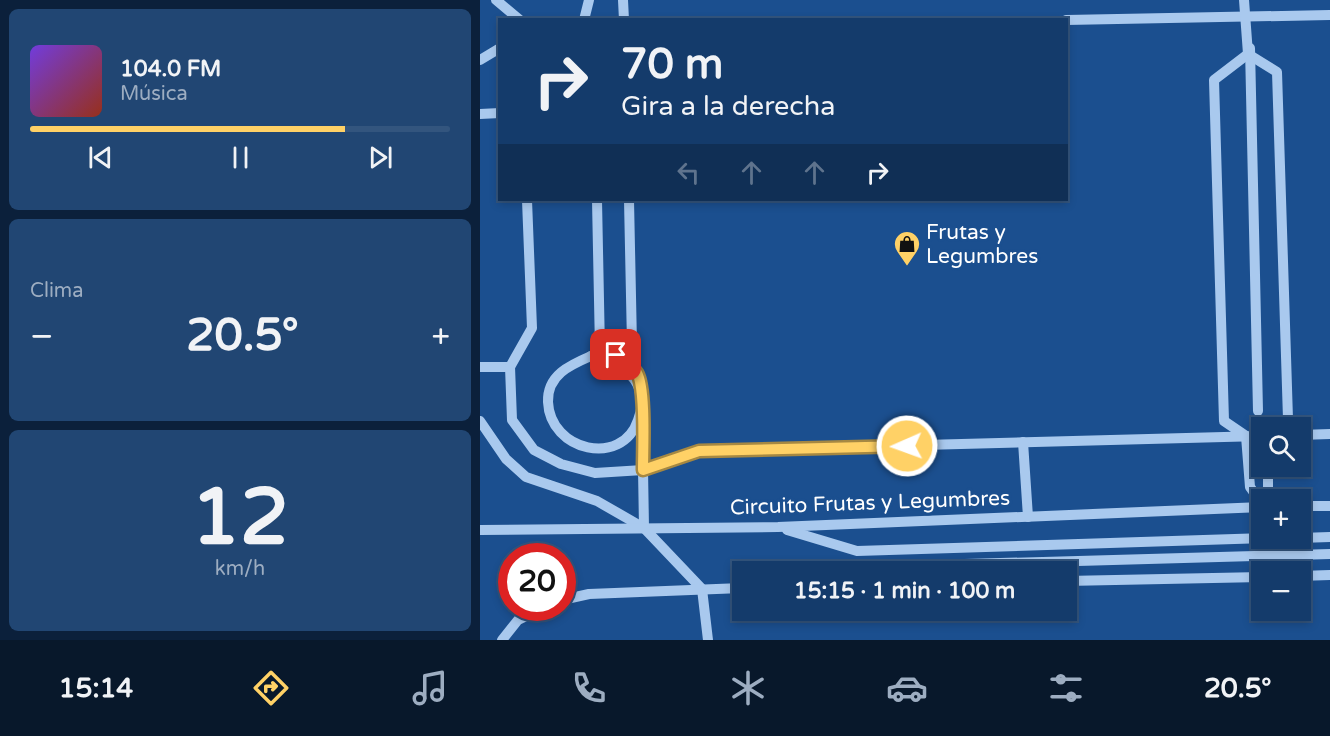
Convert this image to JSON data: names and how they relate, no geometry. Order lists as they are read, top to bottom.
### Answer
{
  "streets": {
    "street": ["Circuito Frutas y Legumbres"]
  },
  "places": {
    "shop": ["Frutas y Legumbres"]
  },
  "page": {
    "turn": ["70 m", "Gira a la derecha"],
    "song": ["104.0 FM", "Música"],
    "tile": [
      "Clima",
      ["12", "km/h"]
    ],
    "heat": ["−", "20.5°", "+"],
    "map_buttons": ["+", "−"],
    "limit": "20",
    "trip": "15:15 · 1 min · 100 m",
    "tabs": ["15:14", "20.5°"]
  }
}
